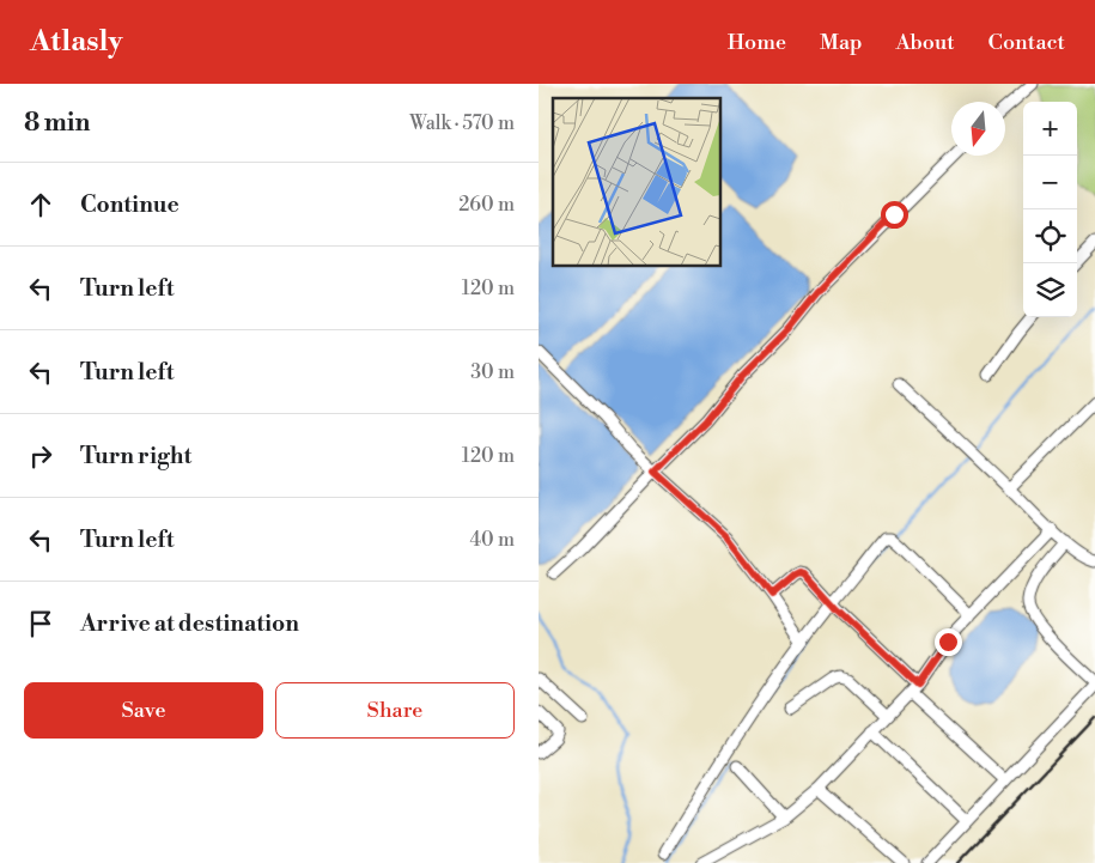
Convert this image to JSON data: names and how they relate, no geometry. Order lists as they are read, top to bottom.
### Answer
{
  "north": "bottom",
  "page": {
    "header": "Atlasly",
    "nav": [
      "Home",
      "Map",
      "About",
      "Contact"
    ],
    "heading": ["8 min", "Walk · 570 m"],
    "map_buttons": ["+", "−"],
    "list": [
      ["Continue", "260 m"],
      ["Turn left", "120 m"],
      ["Turn left", "30 m"],
      ["Turn right", "120 m"],
      ["Turn left", "40 m"],
      "Arrive at destination"
    ],
    "buttons": ["Save", "Share"]
  }
}
